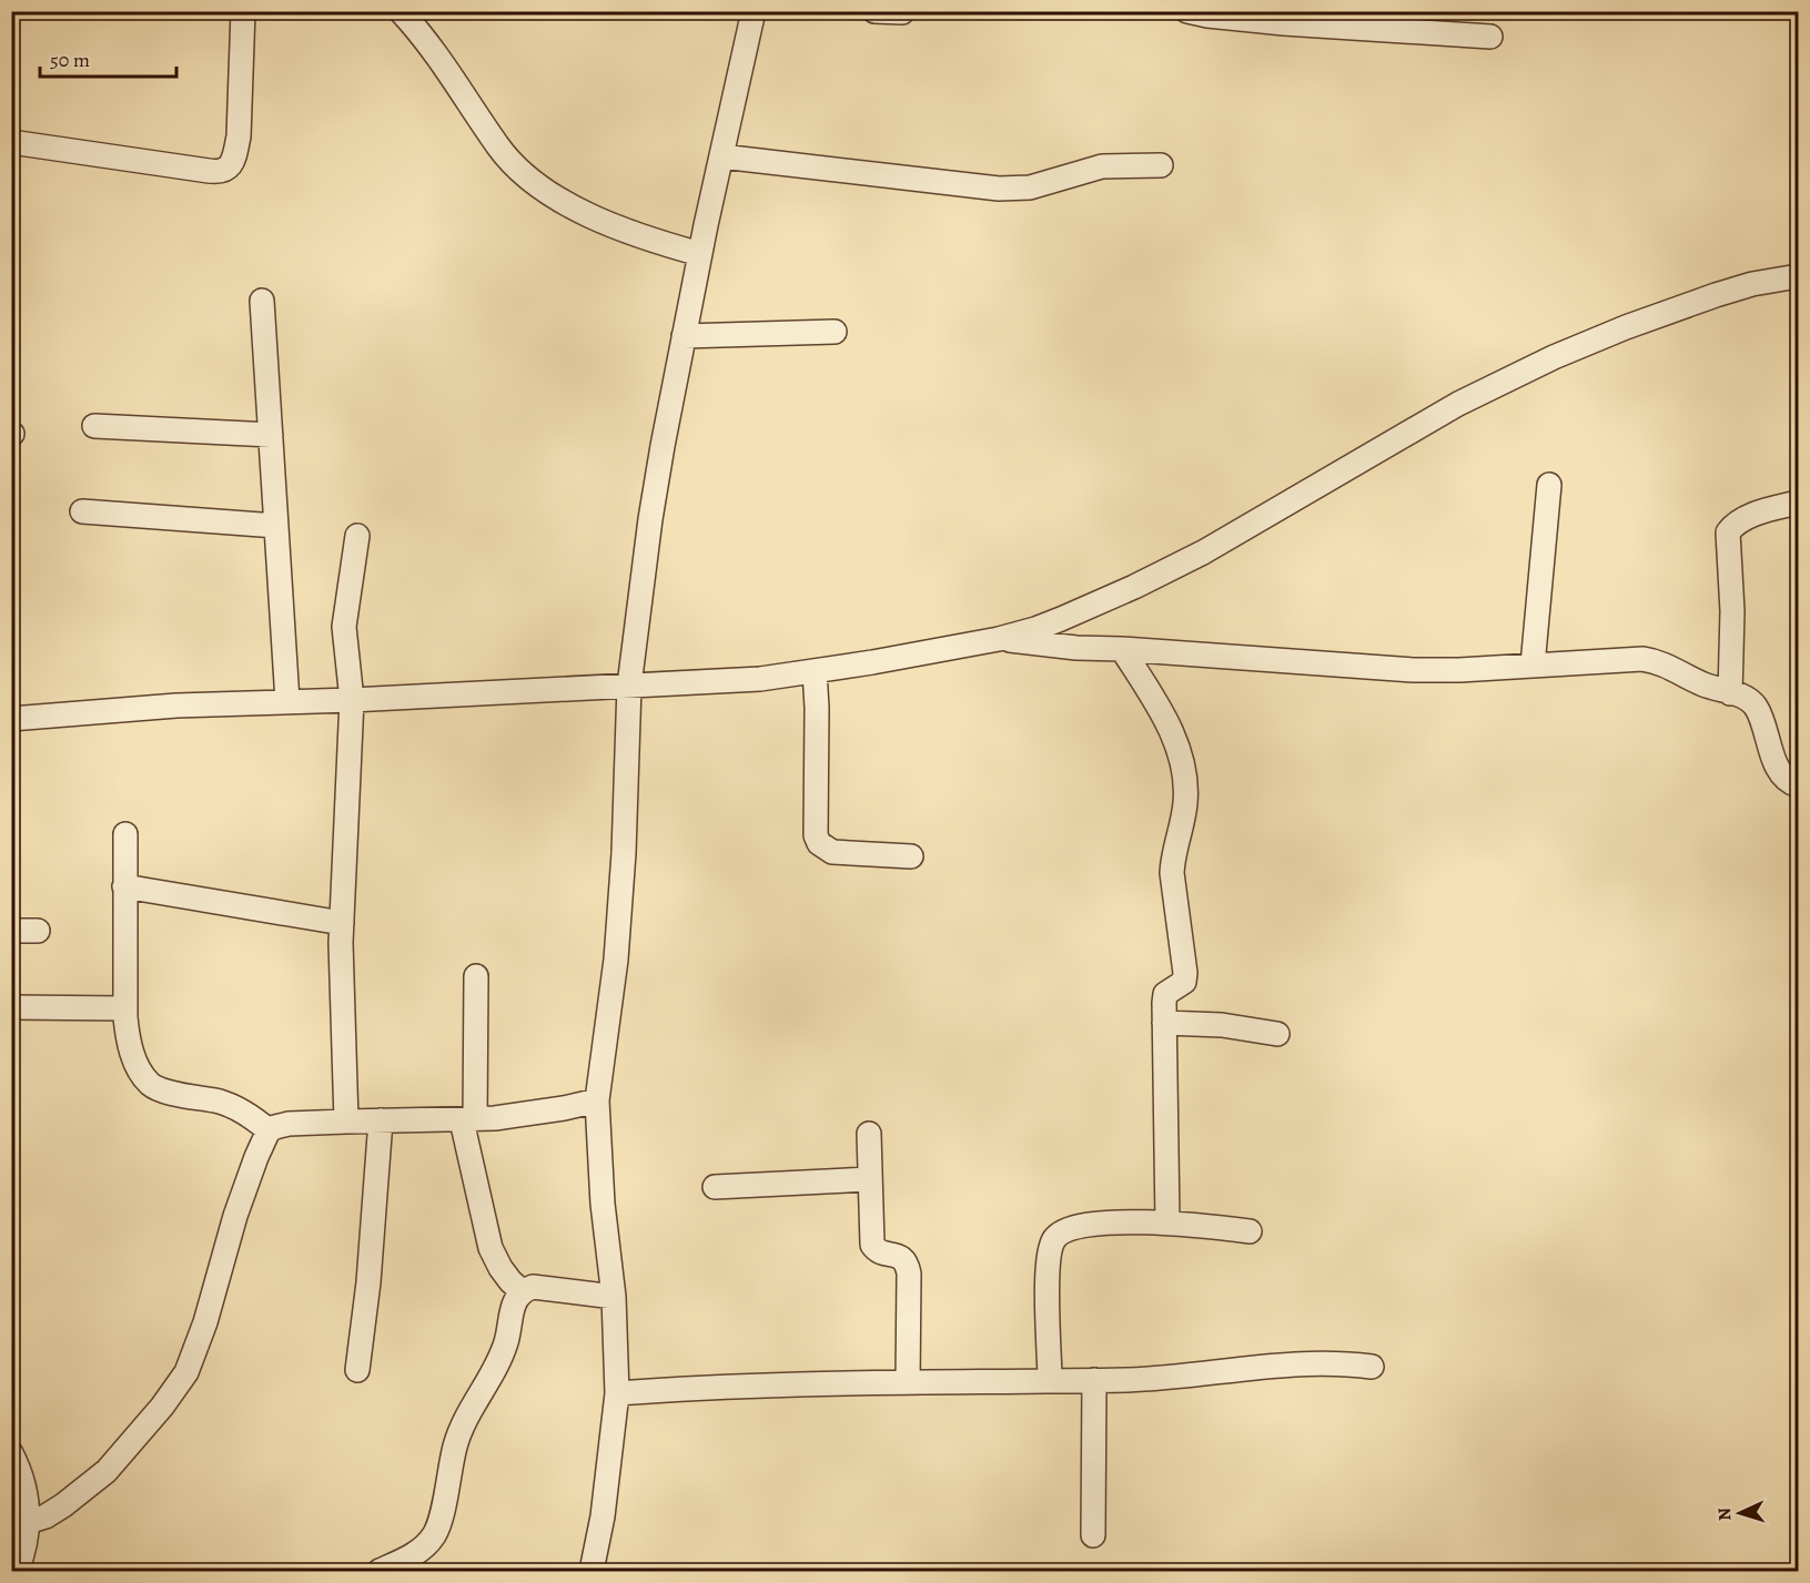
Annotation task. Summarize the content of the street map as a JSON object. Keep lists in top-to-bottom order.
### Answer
{
  "scale_bar": "50 m",
  "north": "left"
}
